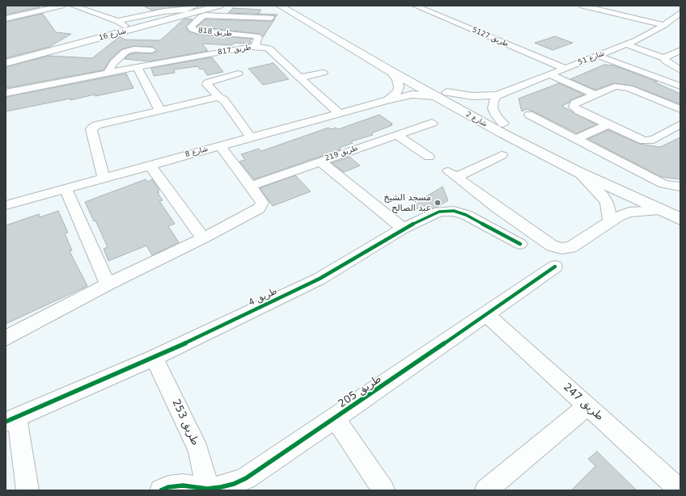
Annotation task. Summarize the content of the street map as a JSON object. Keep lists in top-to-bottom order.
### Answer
{
  "streets": {
    "main road": ["شارع 16", "شارع 2"],
    "street": [
      "طريق 818",
      "طريق 5127",
      "طريق 817",
      "شارع 51",
      "شارع 8",
      "طريق 219",
      "طريق 4",
      "طريق 205",
      "طريق 247",
      "طريق 253"
    ]
  },
  "crossings": [
    ["طريق 818", "طريق 817"],
    ["طريق 5127", "شارع 51"],
    ["طريق 817", "شارع 8"],
    ["شارع 51", "شارع 2"],
    ["شارع 51", "شارع 8"],
    ["شارع 2", "شارع 8"],
    ["طريق 4", "طريق 253"],
    ["طريق 205", "طريق 247"],
    ["طريق 205", "طريق 253"]
  ],
  "places": ["مسجد الشيخ عبد الصالح"]
}
